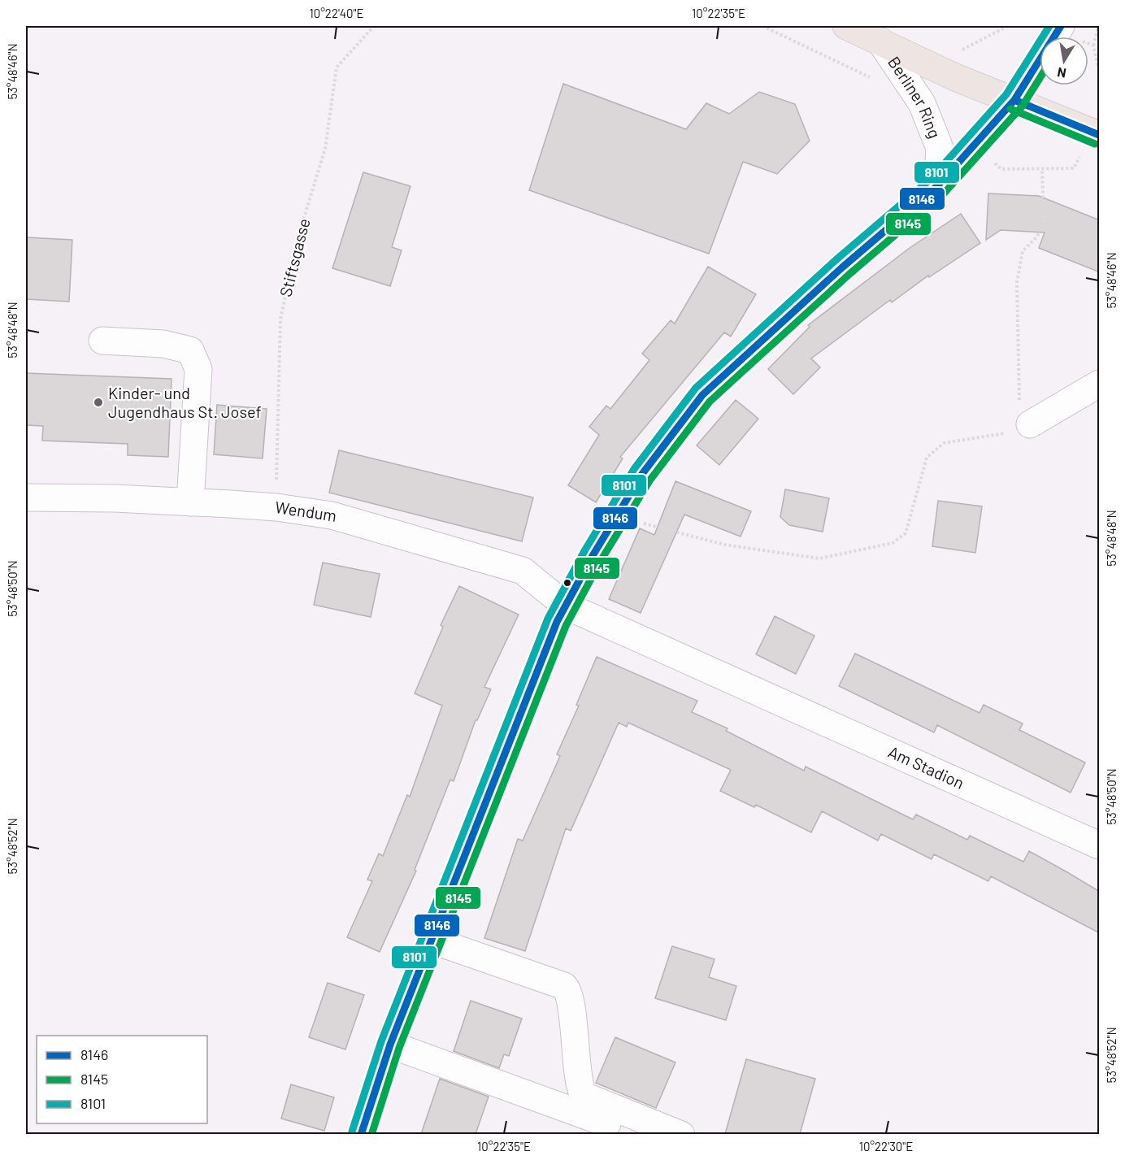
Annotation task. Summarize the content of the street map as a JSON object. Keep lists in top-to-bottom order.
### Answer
{
  "streets": {
    "main road": ["Berliner Ring"],
    "street": ["Wendum", "Am Stadion"],
    "path": ["Stiftsgasse"]
  },
  "crossings": [
    ["Stiftsgasse", "Wendum"],
    ["Wendum", "Am Stadion"]
  ],
  "places": ["Kinder- und Jugendhaus St. Josef"],
  "lines": ["transit line 8146", "transit line 8101", "transit line 8145"],
  "legend": ["8146", "8145", "8101"],
  "north": "bottom",
  "coordinates": [
    "10°22'40\"E",
    "10°22'35\"E",
    "53°48'46\"N",
    "53°48'48\"N",
    "53°48'50\"N",
    "53°48'52\"N",
    "10°22'30\"E"
  ]
}
